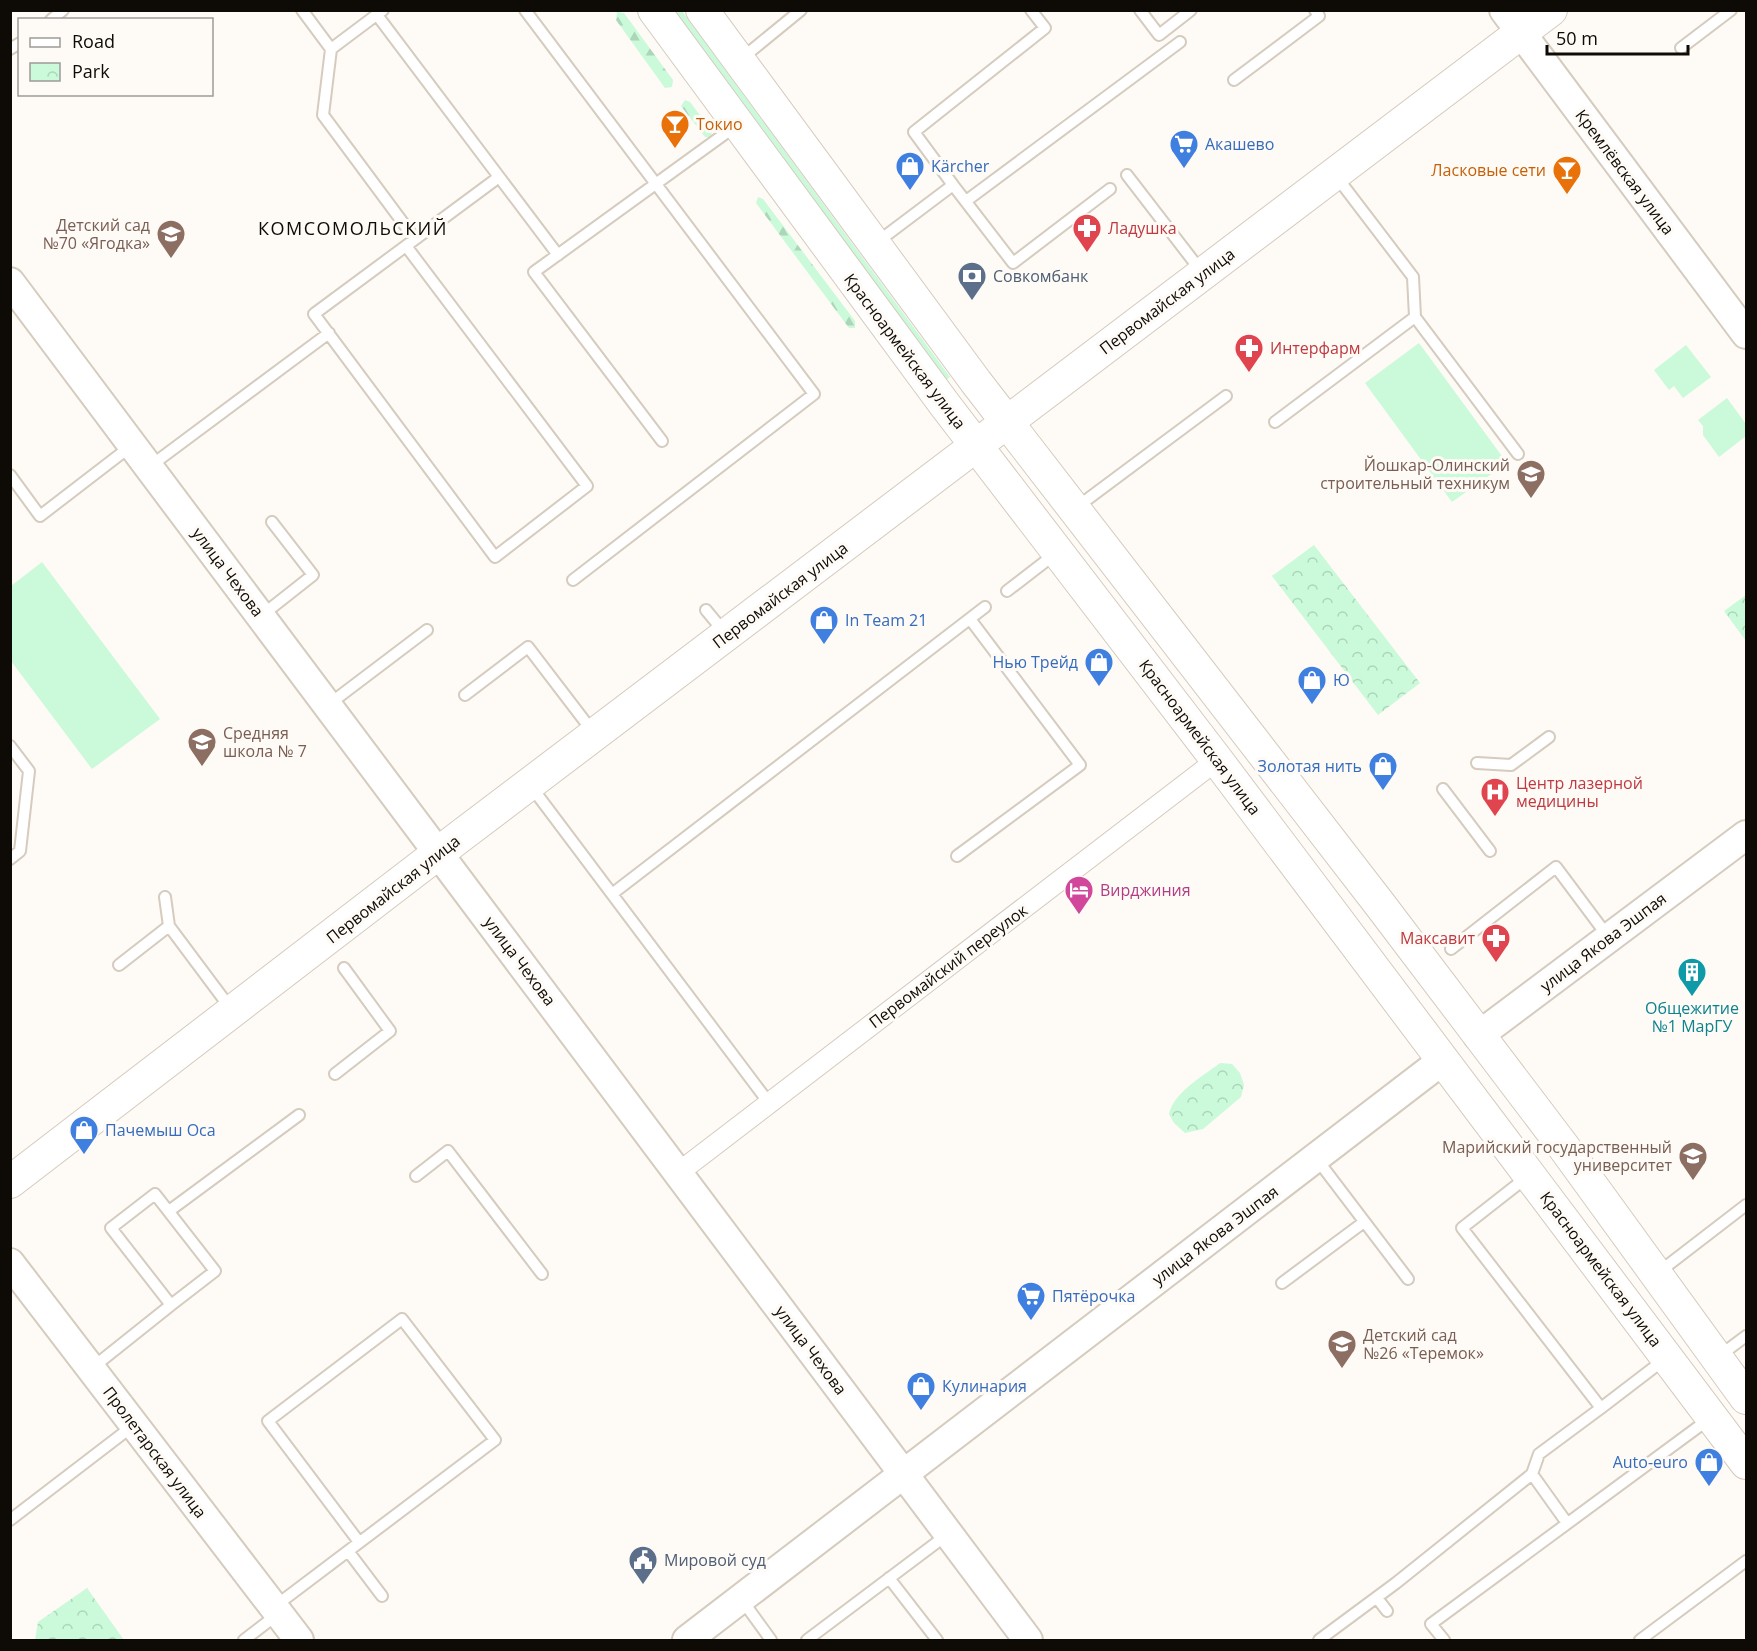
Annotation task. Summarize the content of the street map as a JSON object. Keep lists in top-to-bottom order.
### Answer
{
  "streets": {
    "main road": ["Первомайская улица", "Красноармейская улица", "улица Якова Эшпая"],
    "street": [
      "Кремлёвская улица",
      "улица Чехова",
      "Первомайский переулок",
      "Пролетарская улица"
    ]
  },
  "crossings": [
    ["Кремлёвская улица", "Первомайская улица"],
    ["Первомайская улица", "Красноармейская улица"],
    ["Первомайская улица", "улица Чехова"],
    ["Красноармейская улица", "улица Якова Эшпая"],
    ["Красноармейская улица", "Первомайский переулок"],
    ["улица Чехова", "улица Якова Эшпая"],
    ["улица Чехова", "Первомайский переулок"]
  ],
  "districts": ["КОМСОМОЛЬСКИЙ"],
  "places": {
    "bar": ["Токио", "Ласковые сети"],
    "supermarket": ["Акашево", "Пятёрочка"],
    "shop": [
      "Kärcher",
      "In Team 21",
      "Нью Трейд",
      "Ю",
      "Золотая нить",
      "Пачемыш Оса",
      "Кулинария",
      "Auto-euro"
    ],
    "pharmacy": ["Ладушка", "Интерфарм", "Максавит"],
    "school or university": [
      "Детский сад №70 «Ягодка»",
      "Йошкар-Олинский строительный техникум",
      "Средняя школа № 7",
      "Марийский государственный университет",
      "Детский сад №26 «Теремок»"
    ],
    "bank": ["Совкомбанк"],
    "hospital": ["Центр лазерной медицины"],
    "hotel": ["Вирджиния"],
    "building": ["Общежитие №1 МарГУ"],
    "public building": ["Мировой суд"]
  },
  "legend": ["Road", "Park"],
  "scale_bar": "50 m"
}
